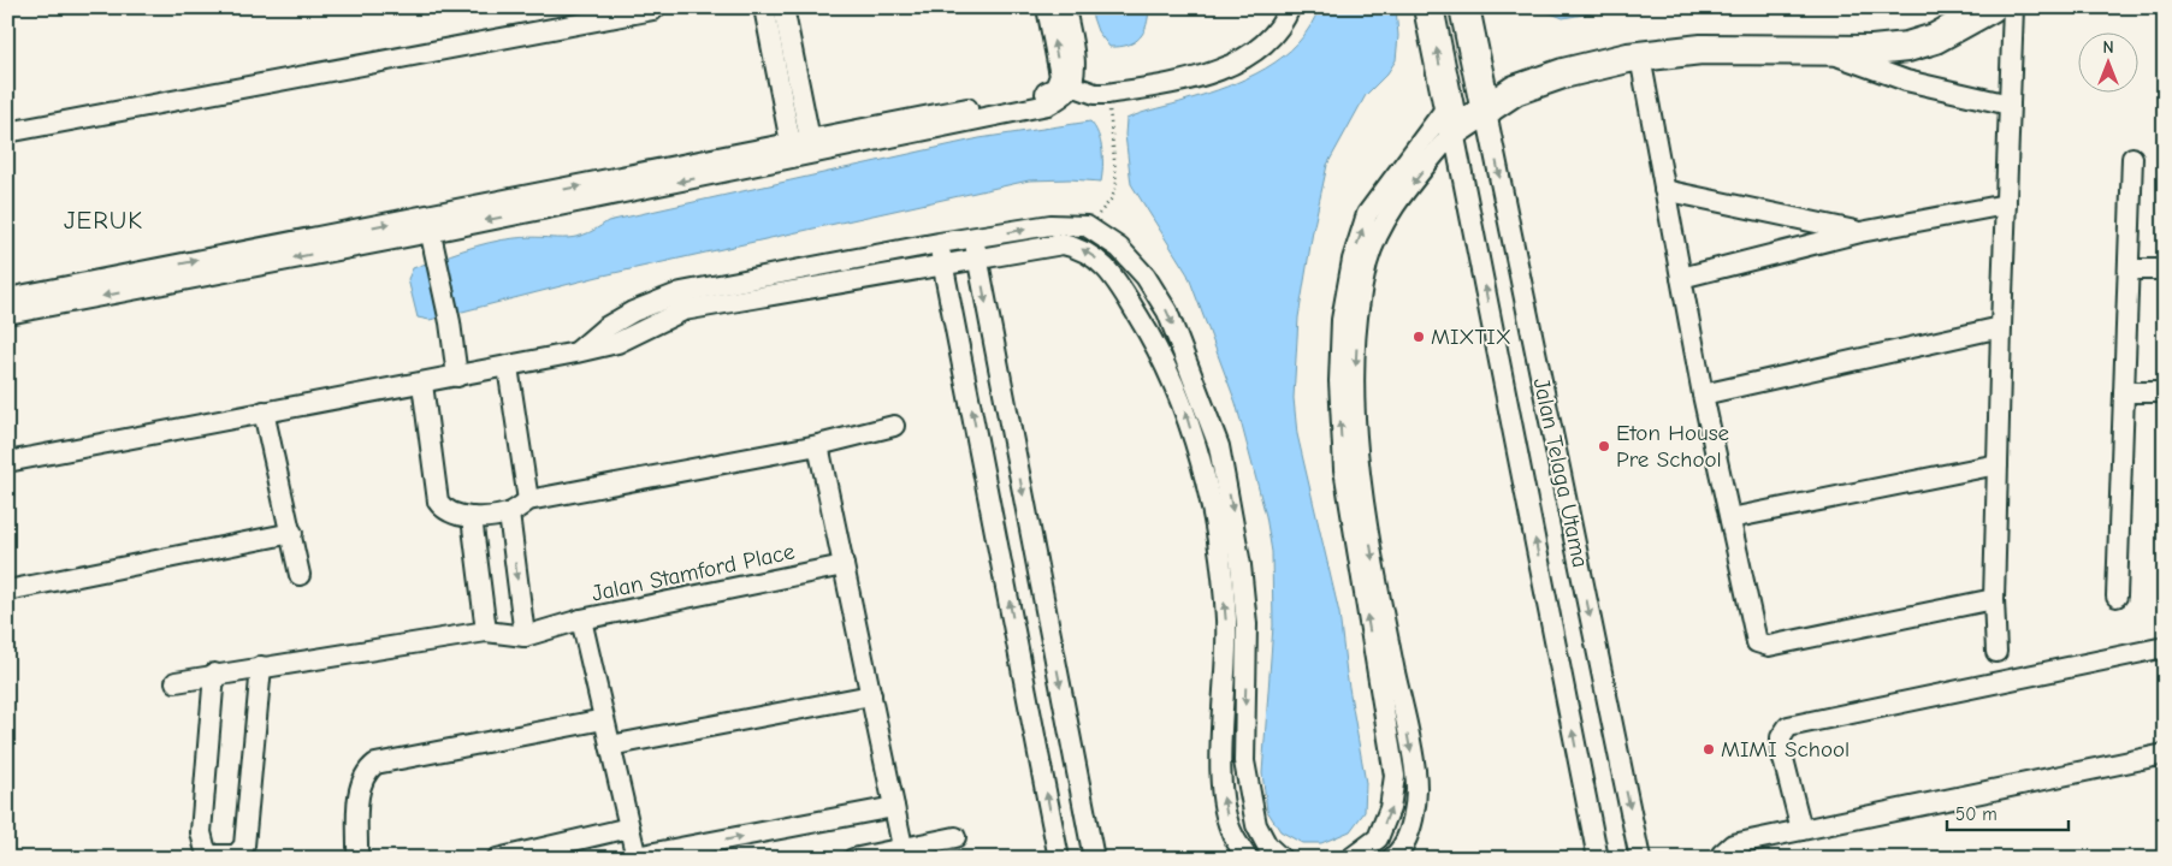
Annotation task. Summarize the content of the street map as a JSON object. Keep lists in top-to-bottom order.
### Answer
{
  "streets": {
    "street": ["Jalan Telaga Utama", "Jalan Stamford Place"]
  },
  "districts": ["JERUK"],
  "places": ["MIXTIX", "Eton House Pre School", "MIMI School"],
  "scale_bar": "50 m",
  "north": "top"
}
